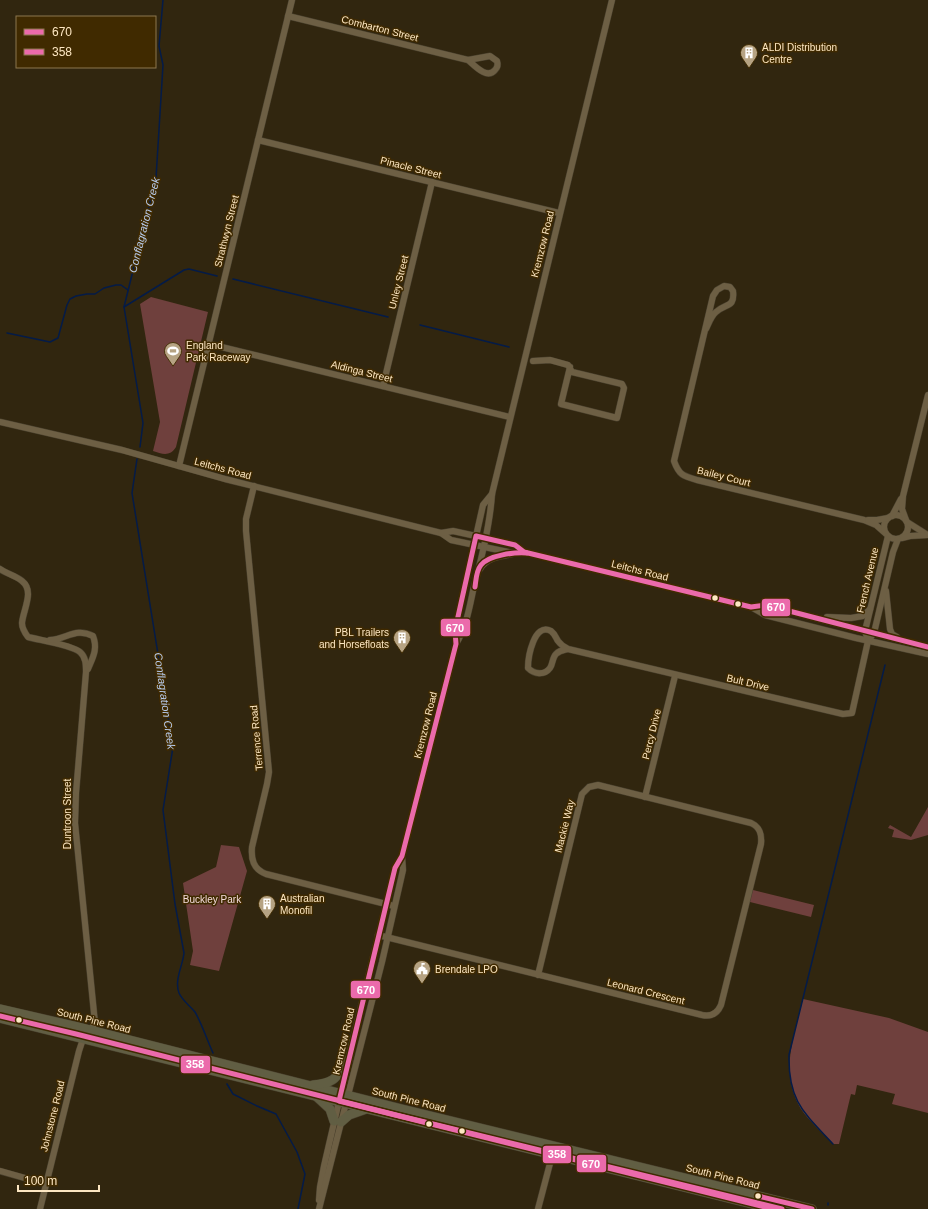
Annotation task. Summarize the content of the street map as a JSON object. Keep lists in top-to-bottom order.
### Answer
{
  "streets": {
    "highway": ["South Pine Road"],
    "street": [
      "Combarton Street",
      "Pinacle Street",
      "Strathwyn Street",
      "Kremzow Road",
      "Unley Street",
      "Aldinga Street",
      "Leitchs Road",
      "Bailey Court",
      "French Avenue",
      "Bult Drive",
      "Percy Drive",
      "Terrence Road",
      "Duntroon Street",
      "Mackie Way",
      "Leonard Crescent",
      "Johnstone Road"
    ]
  },
  "crossings": [
    ["Combarton Street", "Strathwyn Street"],
    ["Pinacle Street", "Strathwyn Street"],
    ["Pinacle Street", "Kremzow Road"],
    ["Pinacle Street", "Unley Street"],
    ["Strathwyn Street", "Aldinga Street"],
    ["Strathwyn Street", "Leitchs Road"],
    ["Kremzow Road", "Aldinga Street"],
    ["Kremzow Road", "Leitchs Road"],
    ["Kremzow Road", "Terrence Road"],
    ["Kremzow Road", "Leonard Crescent"],
    ["Kremzow Road", "South Pine Road"],
    ["Unley Street", "Aldinga Street"],
    ["Leitchs Road", "French Avenue"],
    ["Leitchs Road", "Bult Drive"],
    ["Leitchs Road", "Terrence Road"],
    ["Bailey Court", "French Avenue"],
    ["French Avenue", "Bult Drive"],
    ["Bult Drive", "Percy Drive"],
    ["Percy Drive", "Mackie Way"],
    ["Duntroon Street", "South Pine Road"],
    ["Duntroon Street", "Johnstone Road"],
    ["Mackie Way", "Leonard Crescent"],
    ["South Pine Road", "Johnstone Road"]
  ],
  "water": ["Conflagration Creek"],
  "parks": ["Buckley Park"],
  "places": {
    "building": ["ALDI Distribution Centre", "PBL Trailers and Horsefloats", "Australian Monofil"],
    "sports": ["England Park Raceway"],
    "public building": ["Brendale LPO"]
  },
  "lines": ["transit line 670", "transit line 358"],
  "legend": ["670", "358"],
  "scale_bar": "100 m"
}
